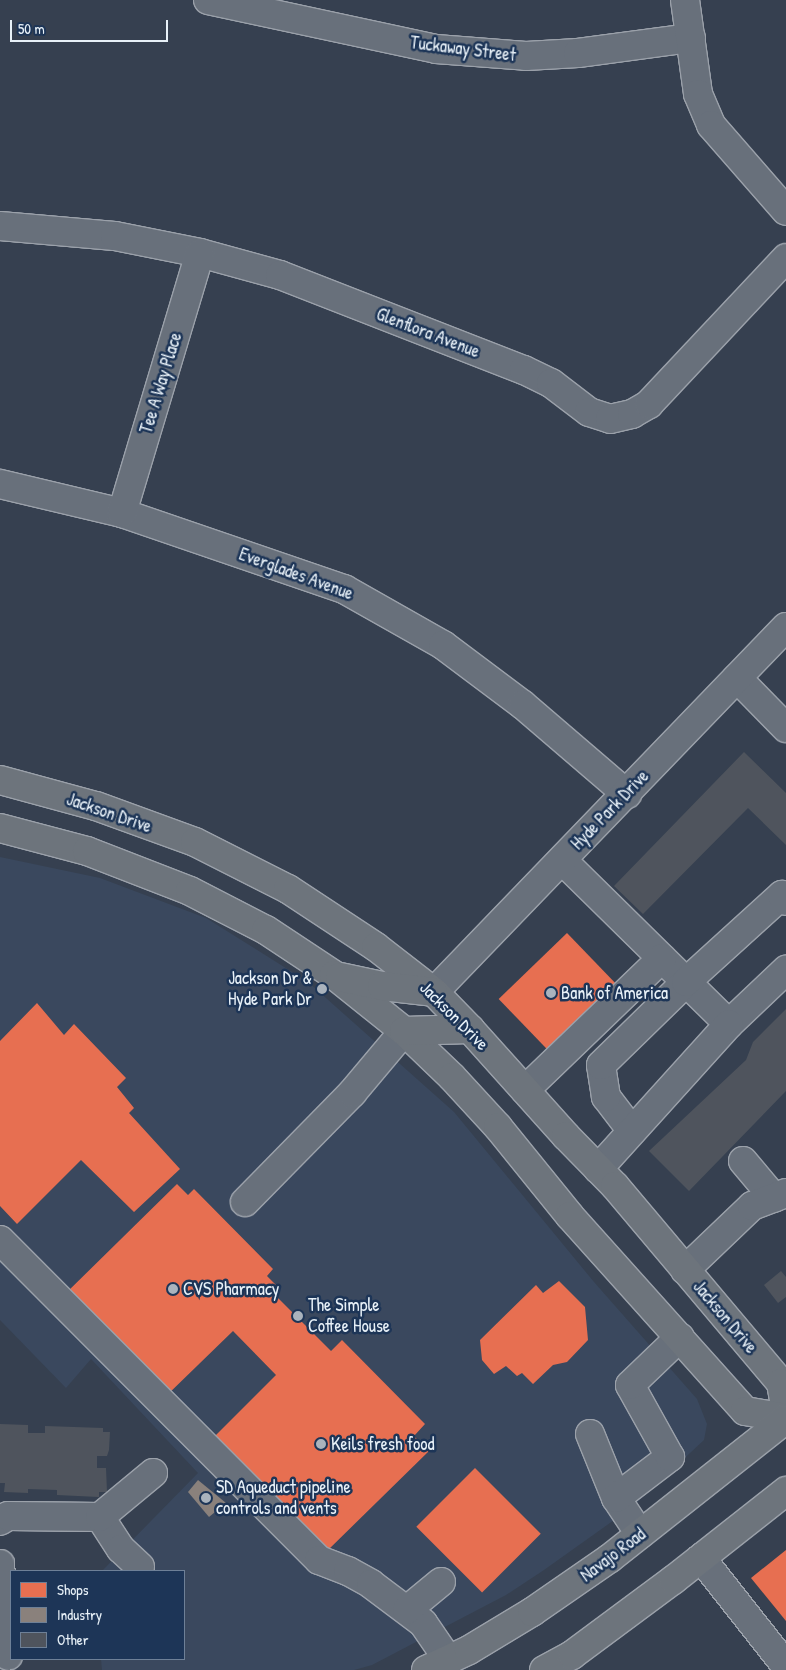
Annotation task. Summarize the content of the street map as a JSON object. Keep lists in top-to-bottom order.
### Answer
{
  "streets": {
    "main road": ["Jackson Drive", "Navajo Road"],
    "street": [
      "Tuckaway Street",
      "Glenflora Avenue",
      "Tee A Way Place",
      "Everglades Avenue",
      "Hyde Park Drive"
    ]
  },
  "crossings": [
    ["Glenflora Avenue", "Tee A Way Place"],
    ["Tee A Way Place", "Everglades Avenue"],
    ["Everglades Avenue", "Hyde Park Drive"],
    ["Hyde Park Drive", "Jackson Drive"]
  ],
  "places": [
    "Jackson Dr & Hyde Park Dr",
    "Bank of America",
    "CVS Pharmacy",
    "The Simple Coffee House",
    "Keils fresh food",
    "SD Aqueduct pipeline controls and vents"
  ],
  "legend": ["Shops", "Industry", "Other"],
  "scale_bar": "50 m"
}
